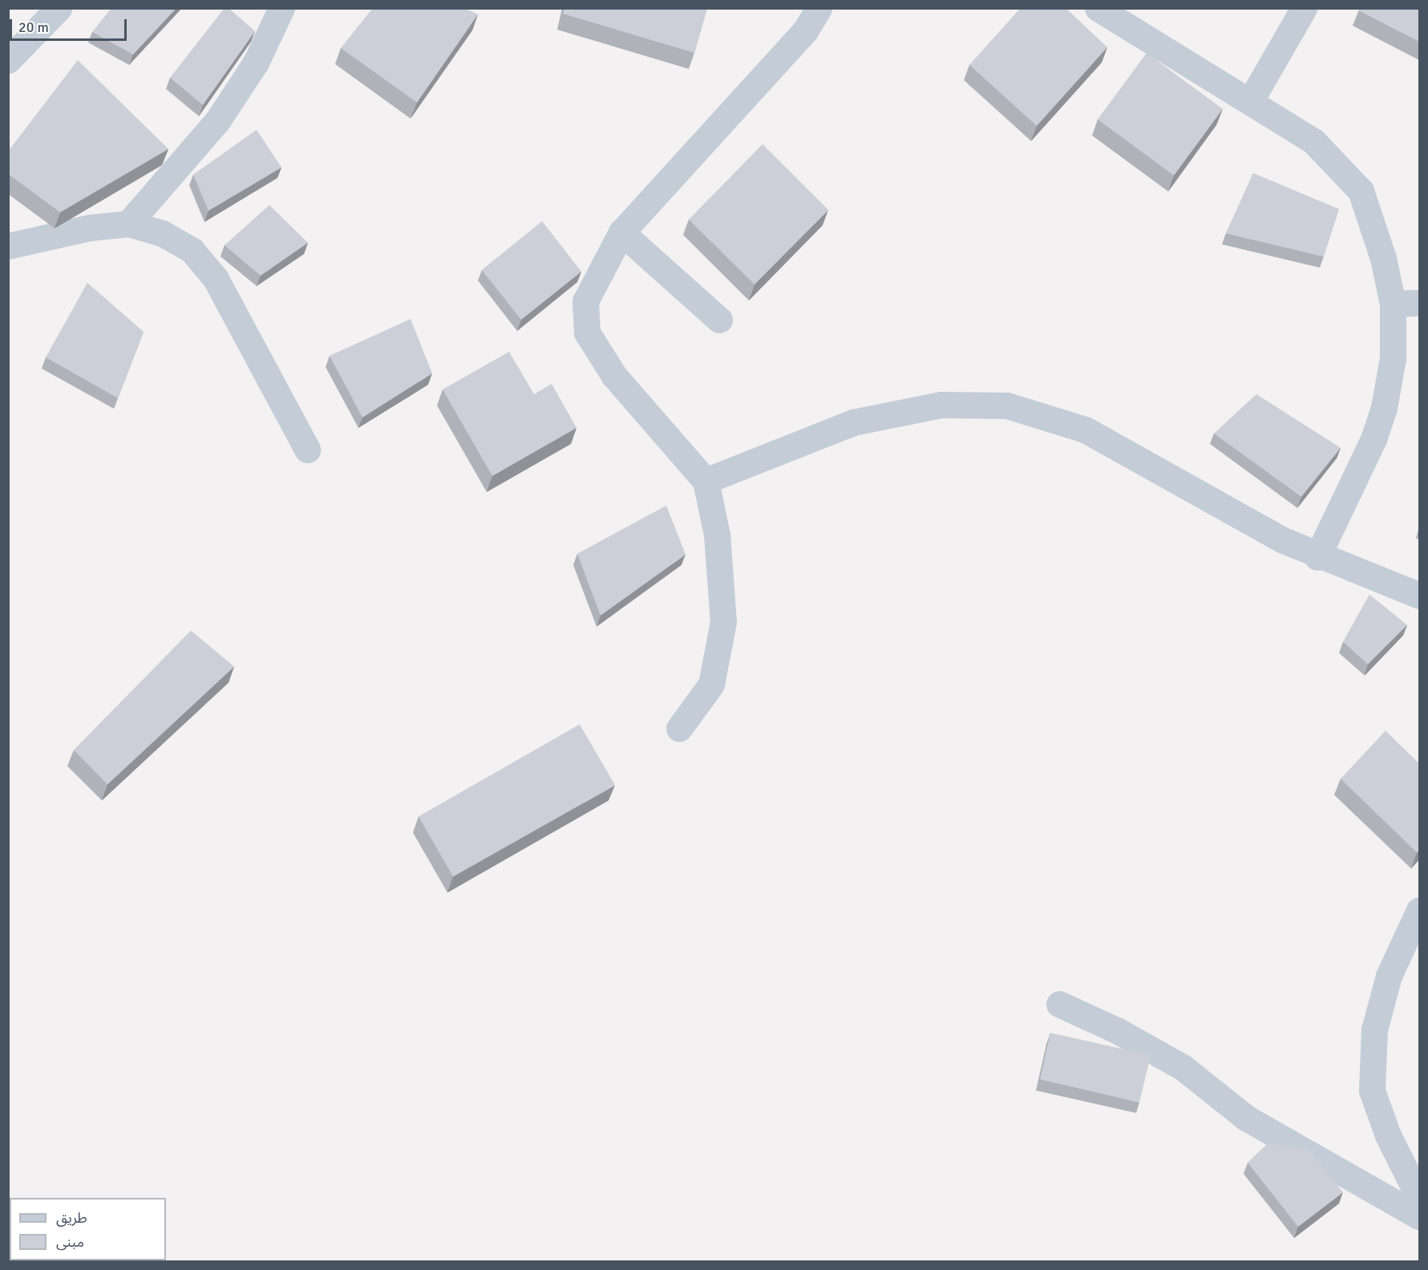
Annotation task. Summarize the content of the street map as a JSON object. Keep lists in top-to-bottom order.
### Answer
{
  "legend": ["طريق", "مبنى"],
  "scale_bar": "20 m"
}
